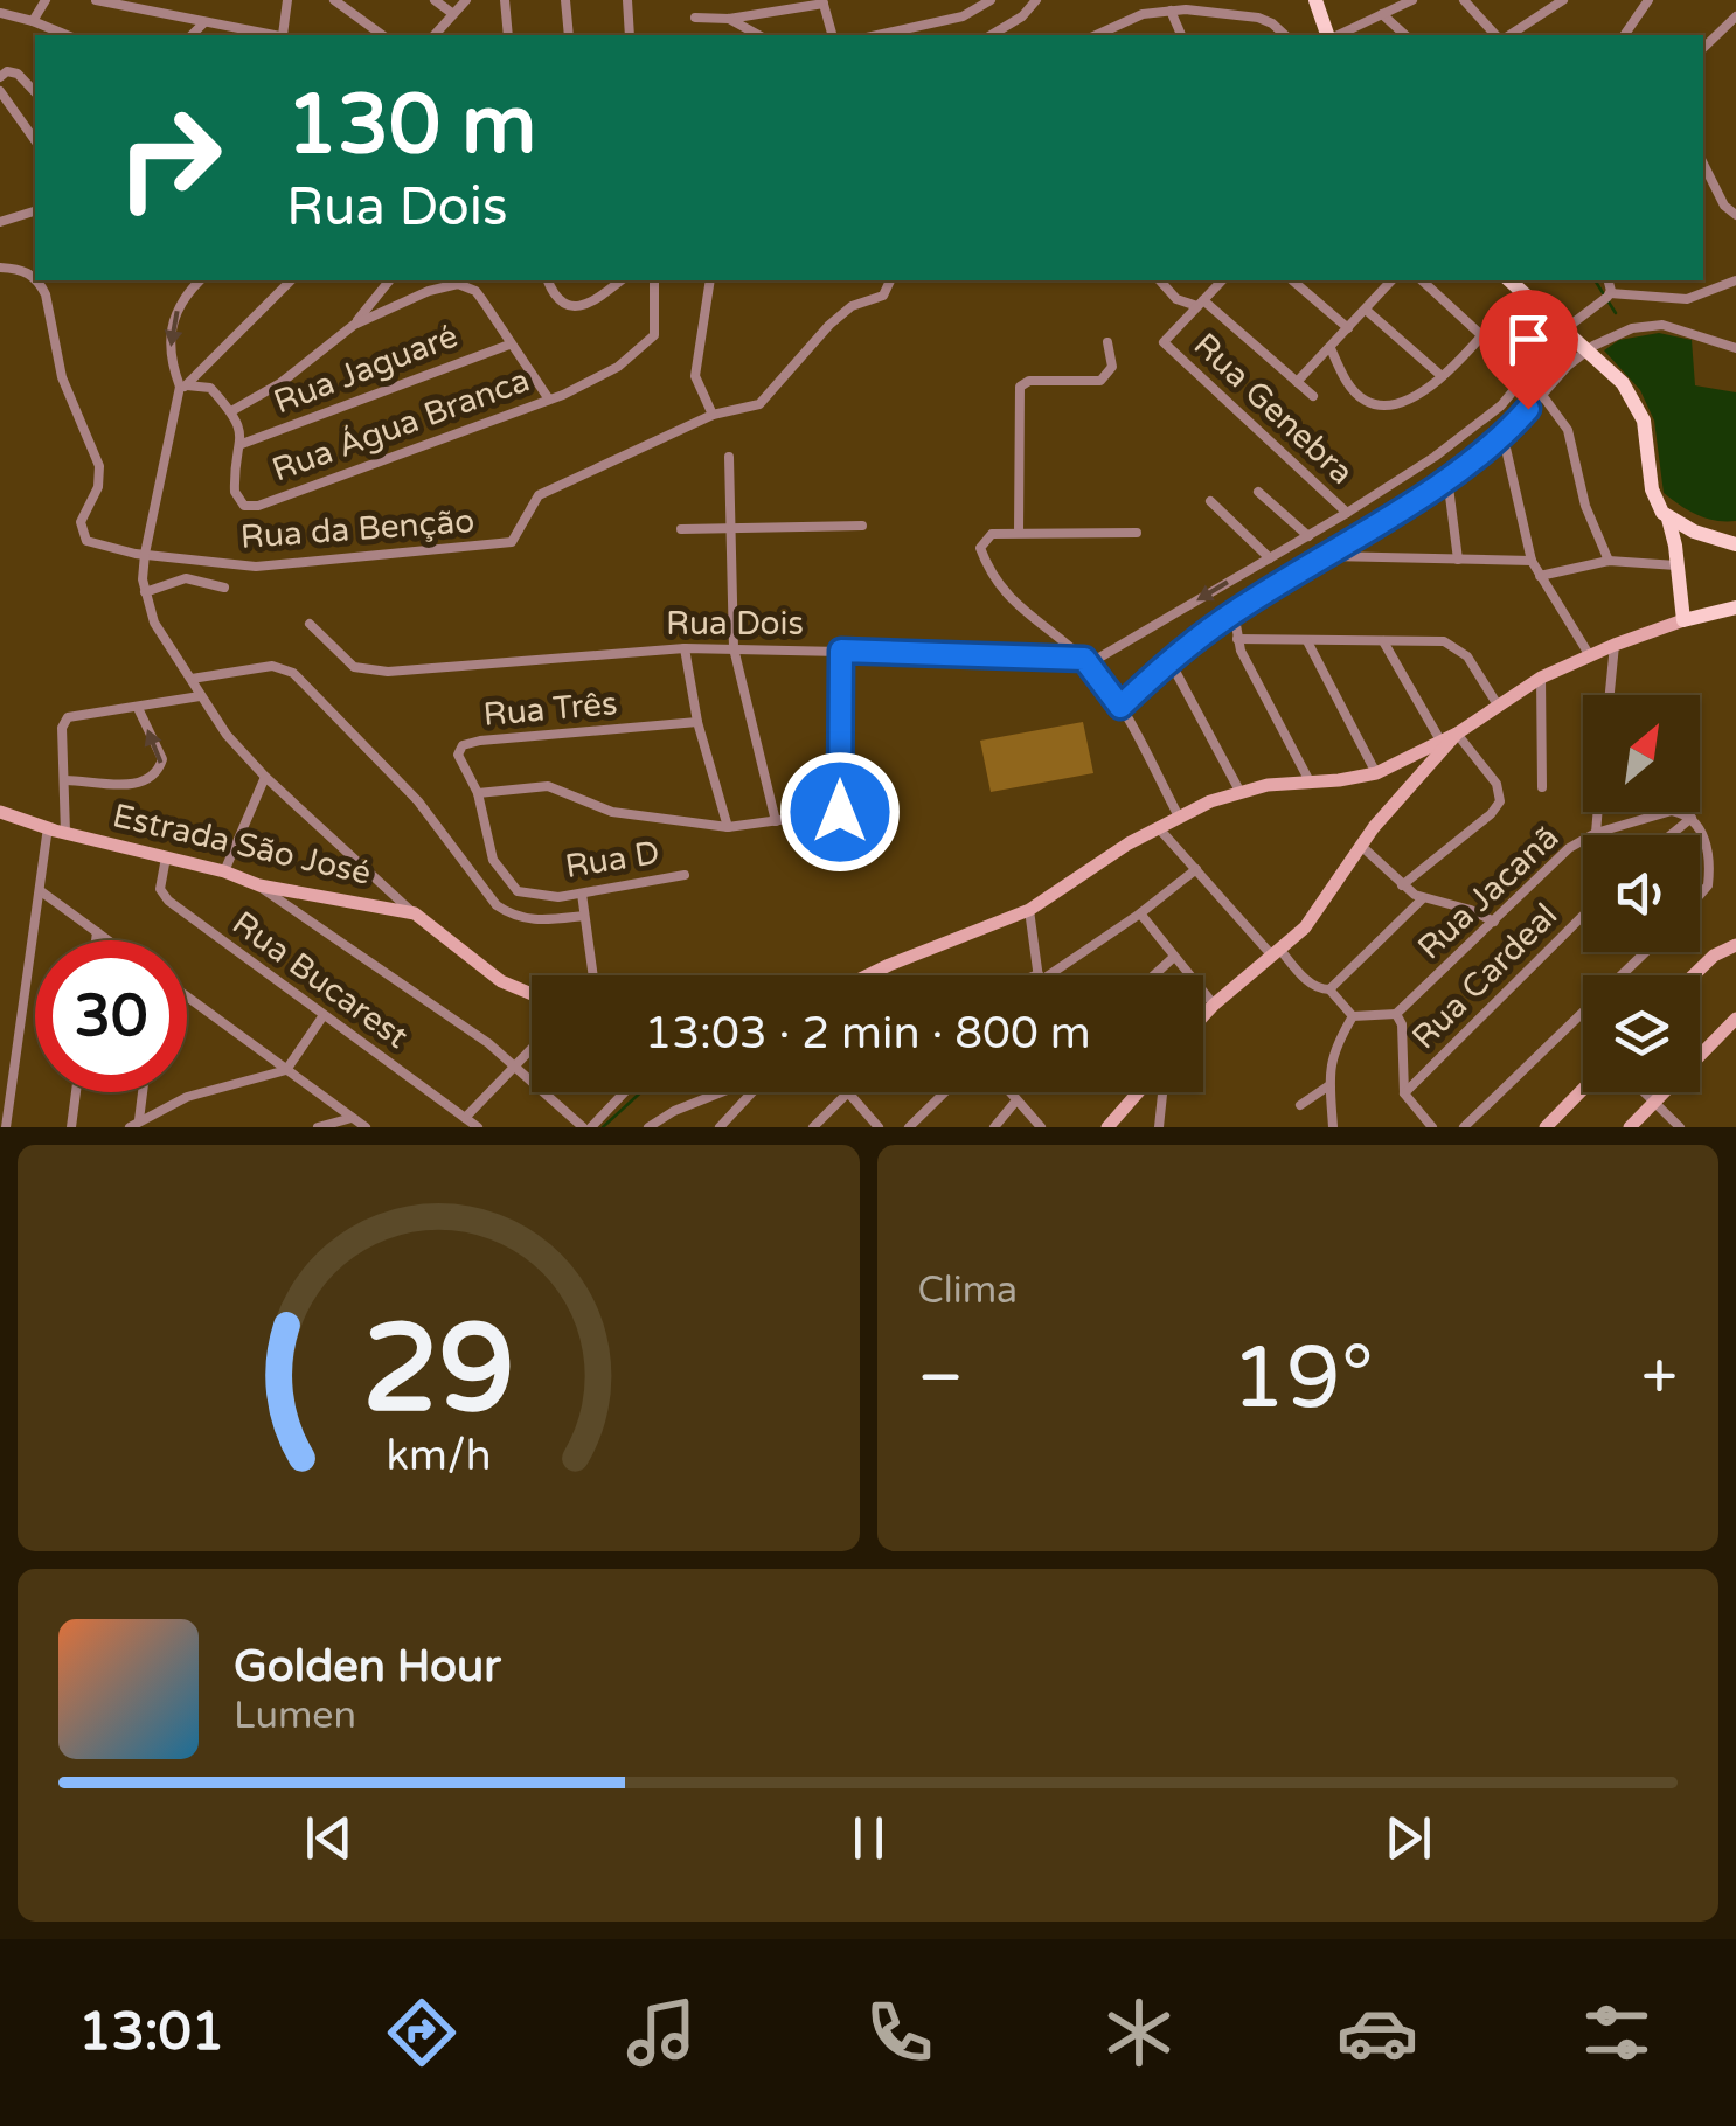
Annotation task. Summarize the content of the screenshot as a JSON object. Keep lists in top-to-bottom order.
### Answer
{
  "streets": {
    "street": [
      "Rua Jaguaré",
      "Rua Genebra",
      "Rua Água Branca",
      "Rua da Benção",
      "Rua Dois",
      "Rua Três",
      "Estrada São José",
      "Rua D",
      "Rua Jacanã",
      "Rua Cardeal",
      "Rua Bucarest"
    ]
  },
  "crossings": [
    ["Rua Jaguaré", "Rua Água Branca"],
    ["Rua Três", "Rua D"],
    ["Estrada São José", "Rua Bucarest"]
  ],
  "north": "top right",
  "page": {
    "turn": ["130 m", "Rua Dois"],
    "limit": "30",
    "trip": "13:03 · 2 min · 800 m",
    "tile": "Clima",
    "heat": ["−", "19°", "+"],
    "song": ["Golden Hour", "Lumen"],
    "tabs": "13:01",
    "gauge": ["29", "km/h"]
  }
}
